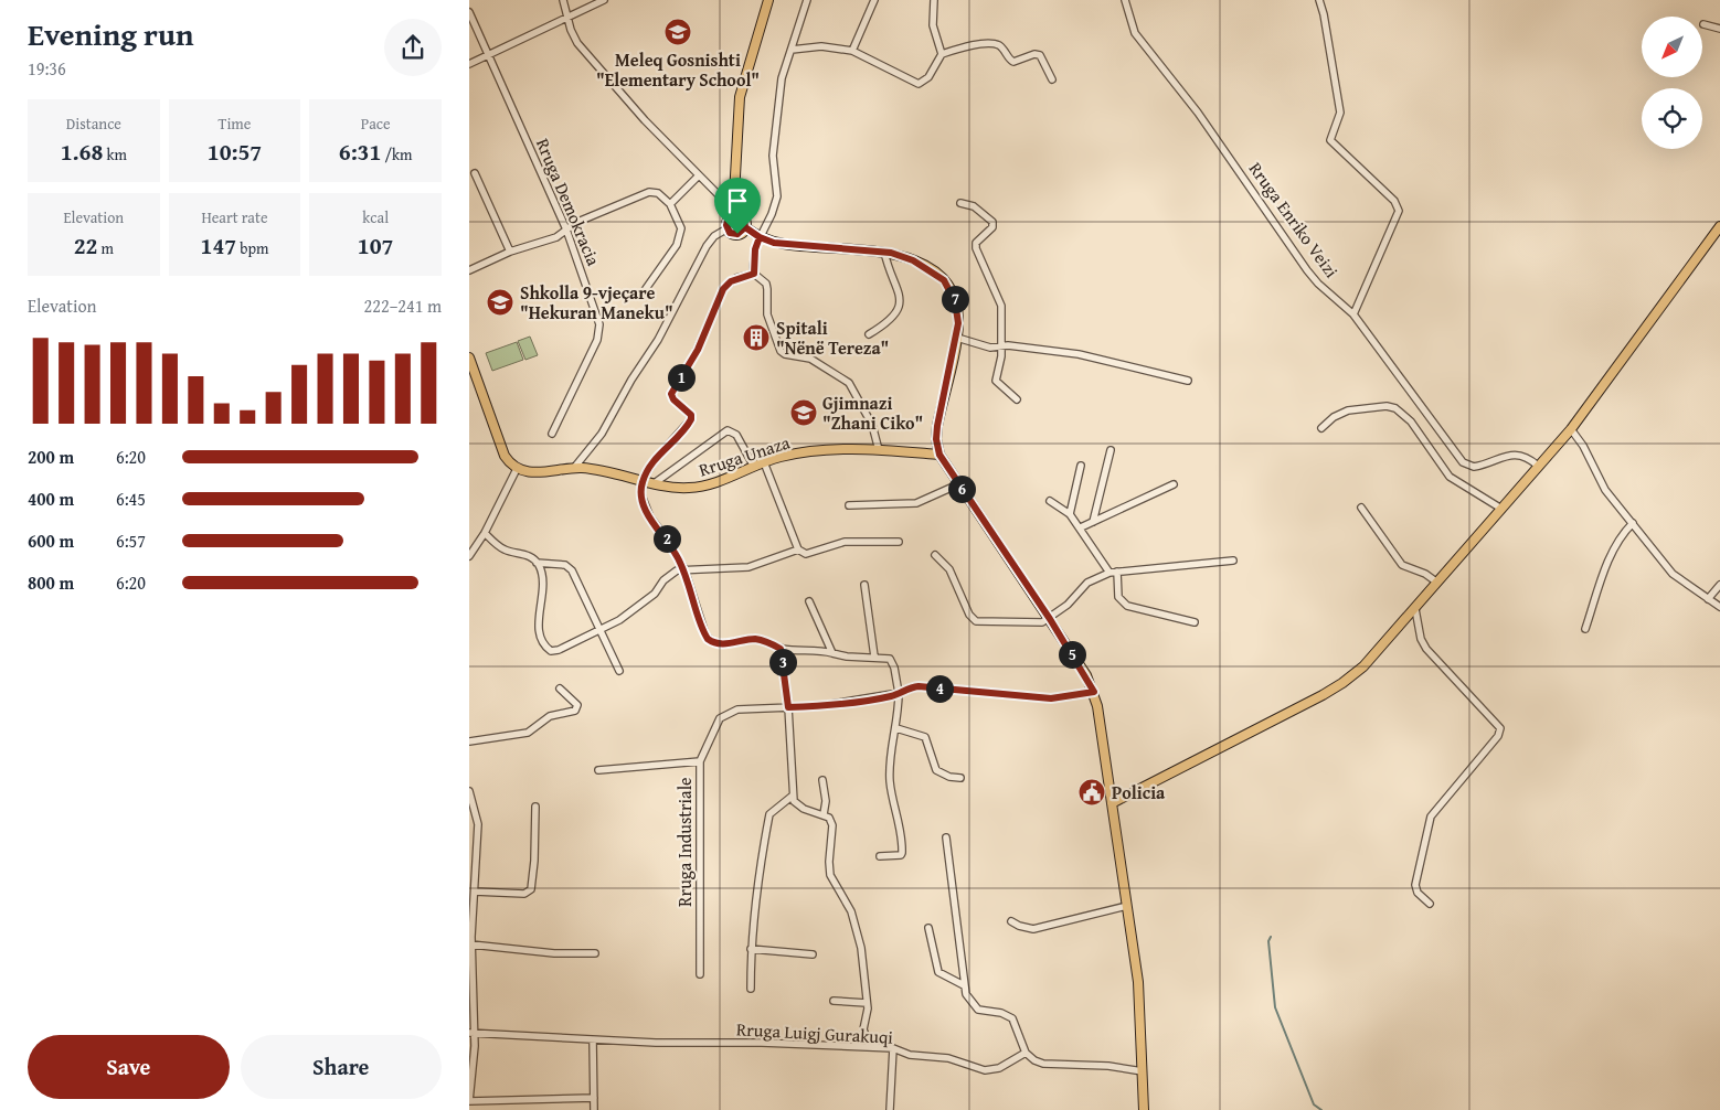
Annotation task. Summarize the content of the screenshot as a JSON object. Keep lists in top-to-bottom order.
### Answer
{
  "streets": {
    "main road": ["Rruga Unaza"],
    "street": [
      "Rruga Demokracia",
      "Rruga Enriko Veizi",
      "Rruga Industriale",
      "Rruga Luigj Gurakuqi"
    ]
  },
  "places": {
    "school or university": ["Meleq Gosnishti \"Elementary School\"", "Shkolla 9-vjeçare \"Hekuran Maneku\"", "Gjimnazi \"Zhani Ciko\""],
    "building": ["Spitali \"Nënë Tereza\""],
    "public building": ["Policia"]
  },
  "north": "bottom left",
  "page": {
    "heading": ["Evening run", "19:36"],
    "stats": [
      ["Distance", "1.68 km"],
      ["Time", "10:57"],
      ["Pace", "6:31 /km"],
      ["Elevation", "22 m"],
      ["Heart rate", "147 bpm"],
      ["kcal", "107"]
    ],
    "chart": ["Elevation", "222–241 m"],
    "pins": [
      "7",
      "1",
      "6",
      "2",
      "5",
      "3",
      "4"
    ],
    "list": [
      {
        "name": "200 m",
        "note": "6:20"
      },
      {
        "name": "400 m",
        "note": "6:45"
      },
      {
        "name": "600 m",
        "note": "6:57"
      },
      {
        "name": "800 m",
        "note": "6:20"
      }
    ],
    "buttons": ["Save", "Share"]
  }
}
